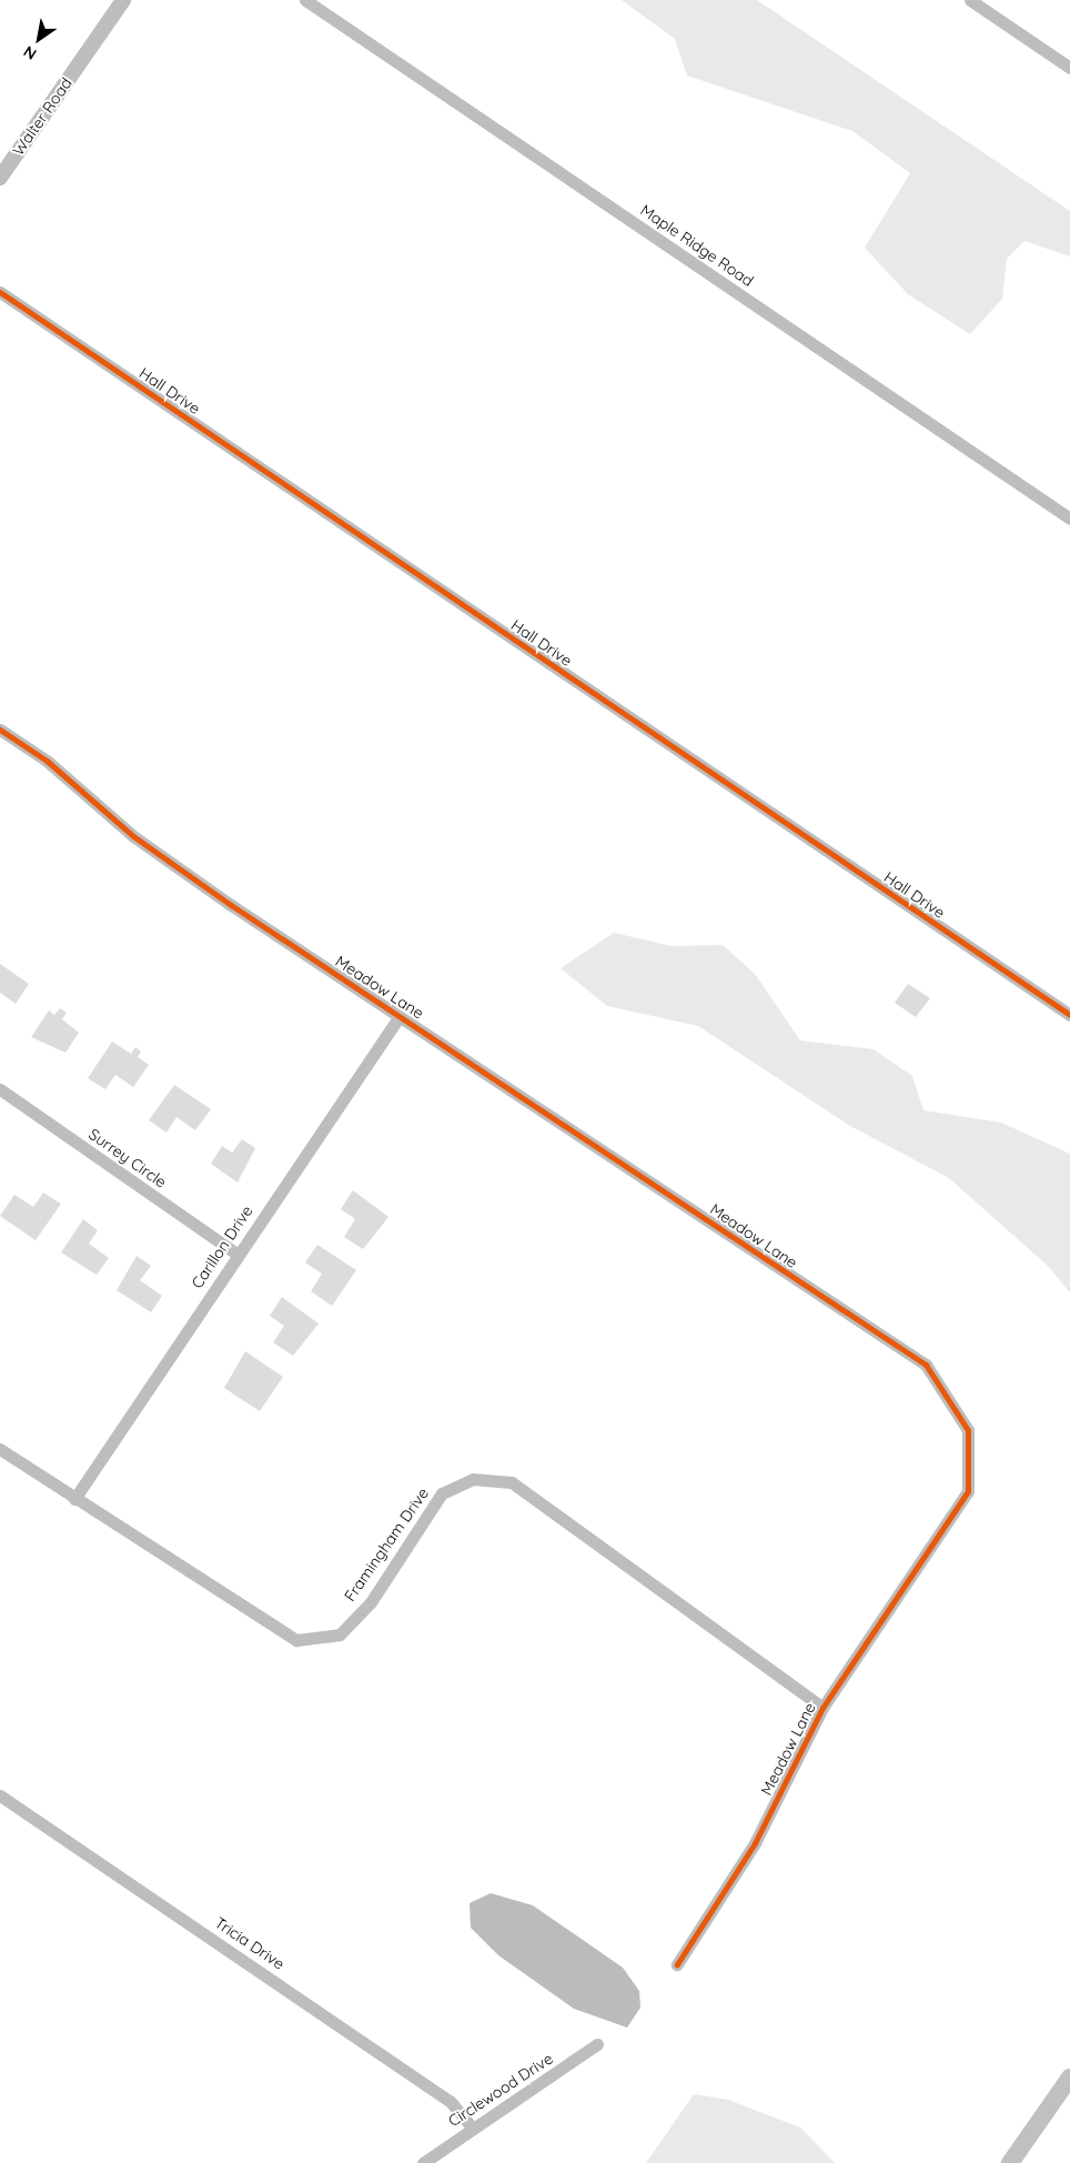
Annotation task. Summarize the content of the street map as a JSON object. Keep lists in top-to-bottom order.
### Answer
{
  "streets": {
    "street": [
      "Walter Road",
      "Maple Ridge Road",
      "Hall Drive",
      "Meadow Lane",
      "Surrey Circle",
      "Carillon Drive",
      "Framingham Drive",
      "Tricia Drive",
      "Circlewood Drive"
    ]
  },
  "crossings": [
    ["Meadow Lane", "Carillon Drive"],
    ["Meadow Lane", "Framingham Drive"],
    ["Surrey Circle", "Carillon Drive"],
    ["Carillon Drive", "Framingham Drive"],
    ["Tricia Drive", "Circlewood Drive"]
  ],
  "north": "bottom left"
}
